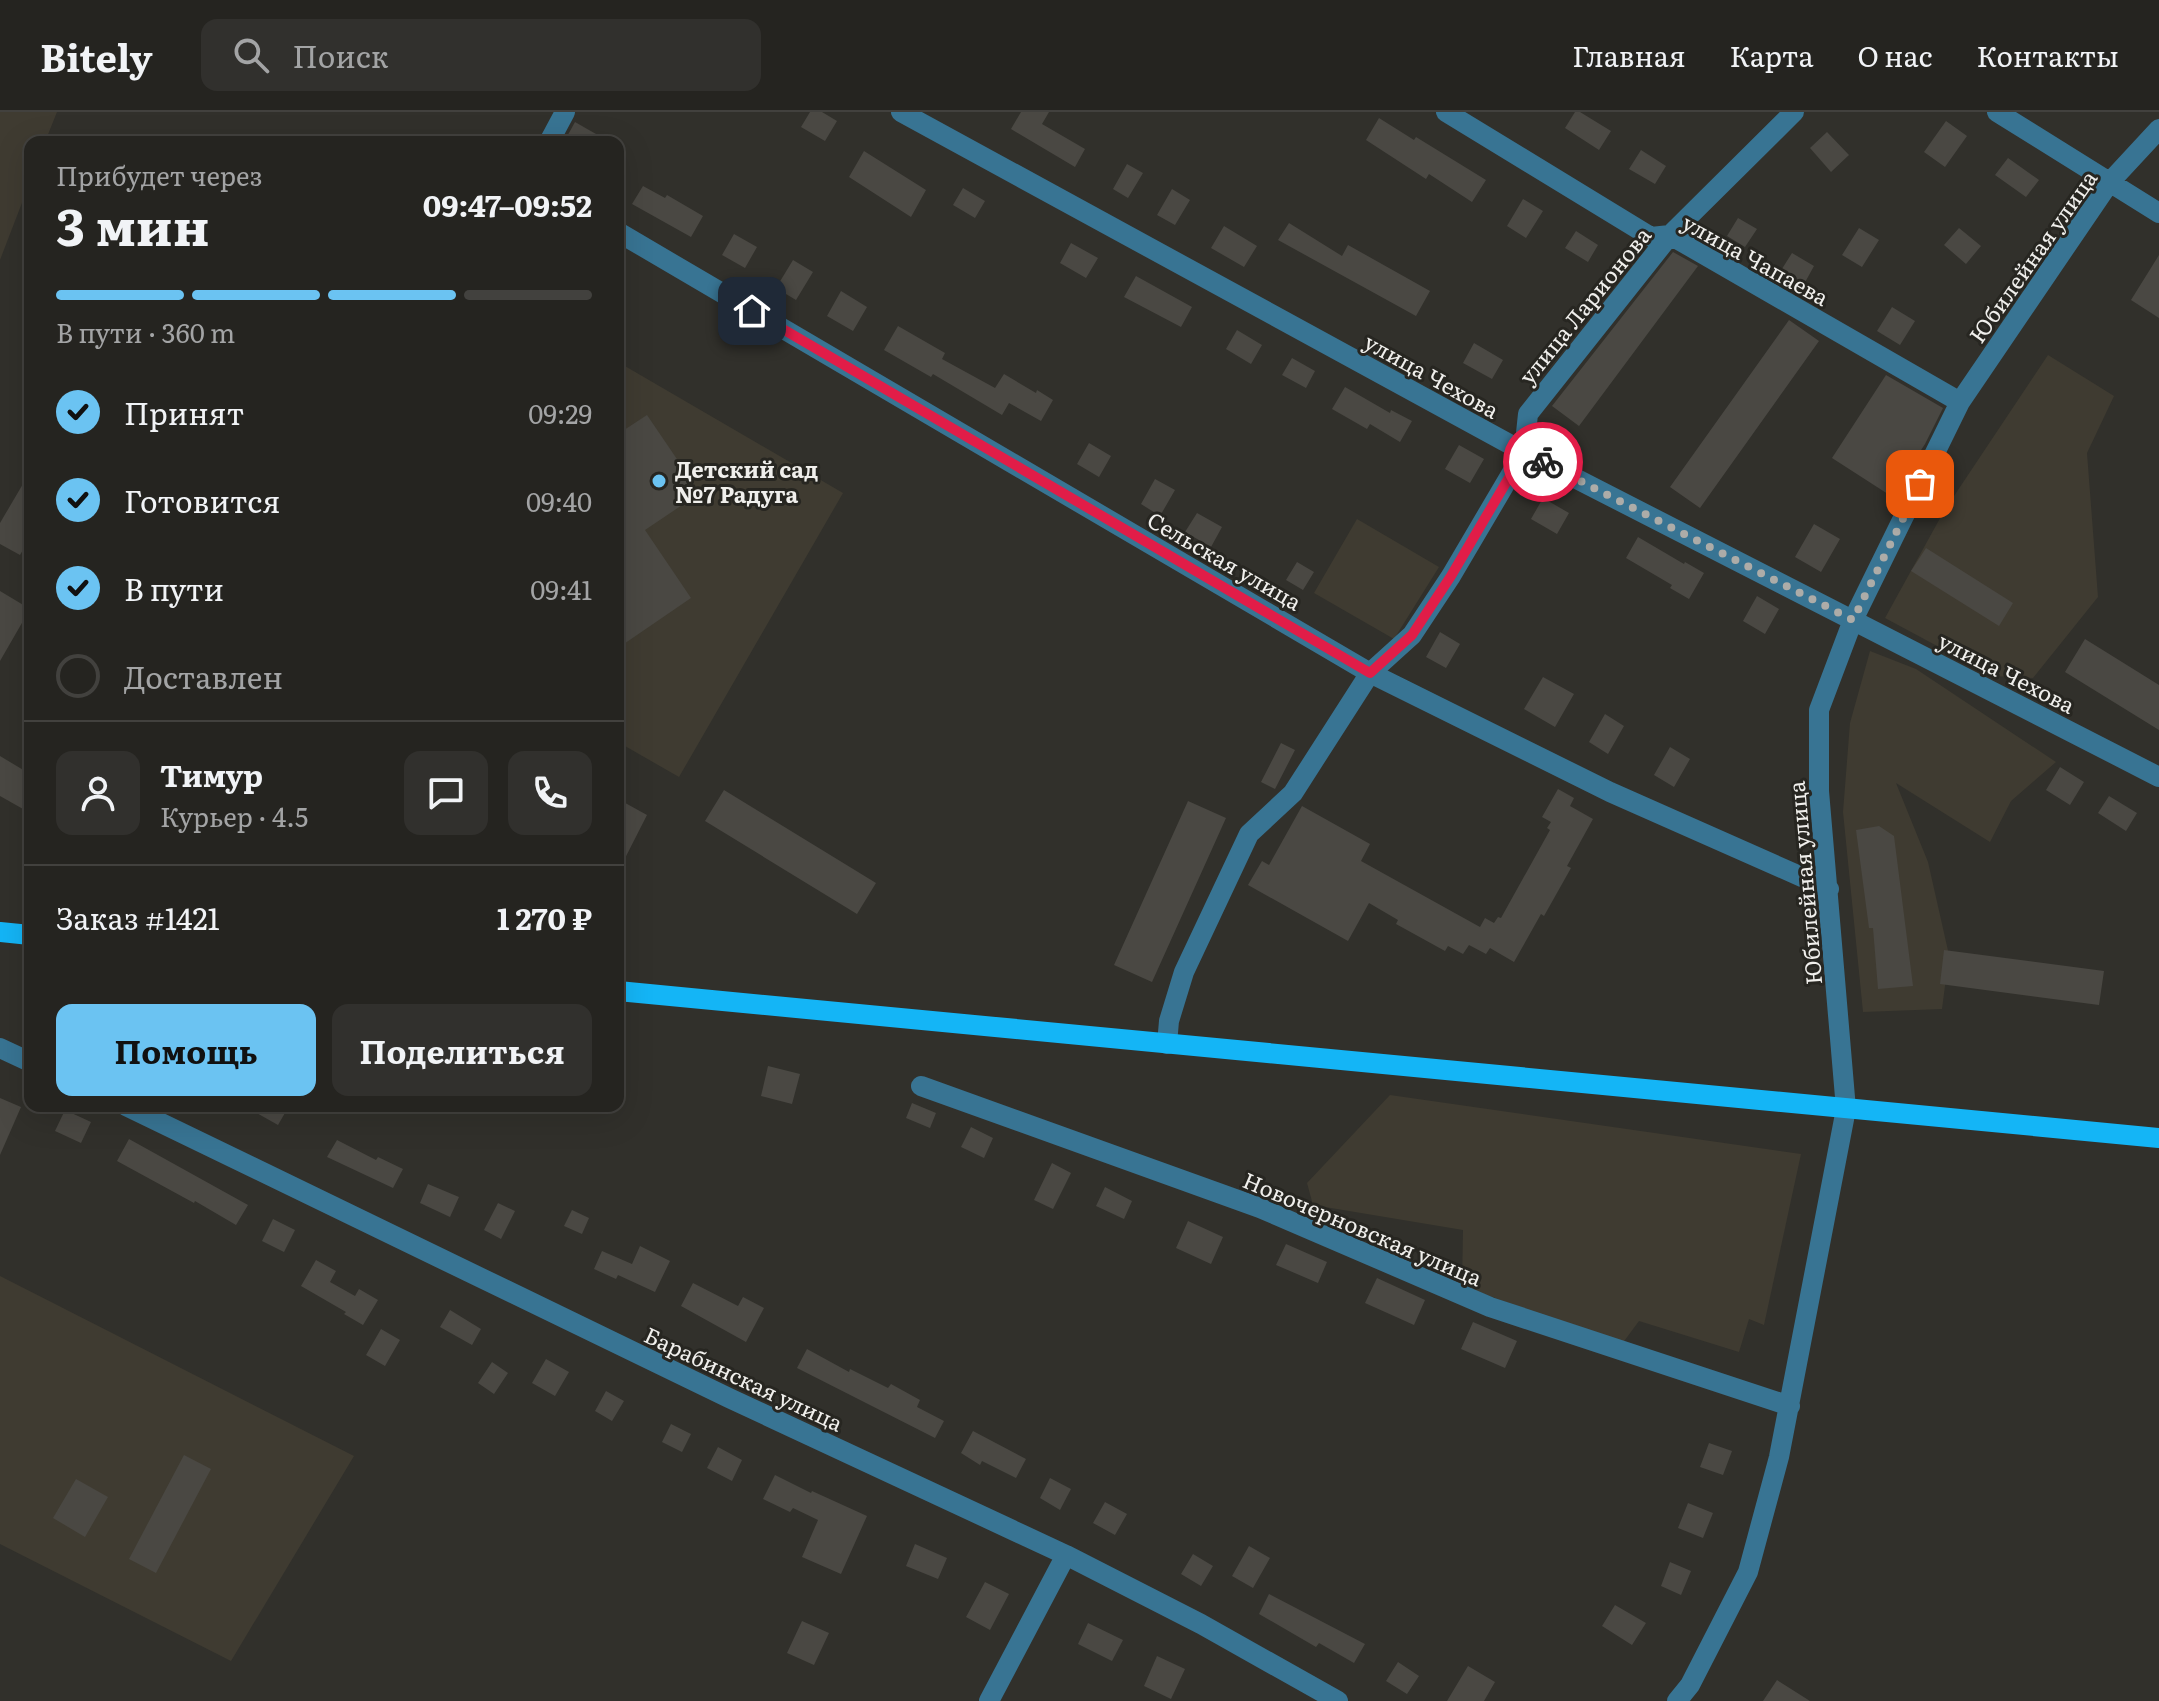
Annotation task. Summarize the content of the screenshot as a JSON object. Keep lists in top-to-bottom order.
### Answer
{
  "streets": {
    "street": [
      "Юбилейная улица",
      "улица Чапаева",
      "улица Ларионова",
      "улица Чехова",
      "Сельская улица",
      "Новочерновская улица",
      "Барабинская улица"
    ]
  },
  "crossings": [
    ["Юбилейная улица", "улица Чапаева"],
    ["Юбилейная улица", "улица Чехова"],
    ["Юбилейная улица", "Сельская улица"],
    ["Юбилейная улица", "Новочерновская улица"],
    ["улица Чапаева", "улица Ларионова"],
    ["улица Ларионова", "улица Чехова"],
    ["улица Ларионова", "Сельская улица"]
  ],
  "places": ["Детский сад №7 Радуга"],
  "page": {
    "header": "Bitely",
    "search": "Поиск",
    "nav": [
      "Главная",
      "Карта",
      "О нас",
      "Контакты"
    ],
    "heading": ["3 мин", "Прибудет через", "09:47–09:52"],
    "panel": [
      "Тимур",
      "Курьер · 4.5",
      "Заказ #1421",
      "1 270 ₽"
    ],
    "bar": "В пути · 360 m",
    "list": [
      ["Принят", "09:29"],
      ["Готовится", "09:40"],
      ["В пути", "09:41"],
      "Доставлен"
    ],
    "buttons": ["Помощь", "Поделиться"]
  }
}
